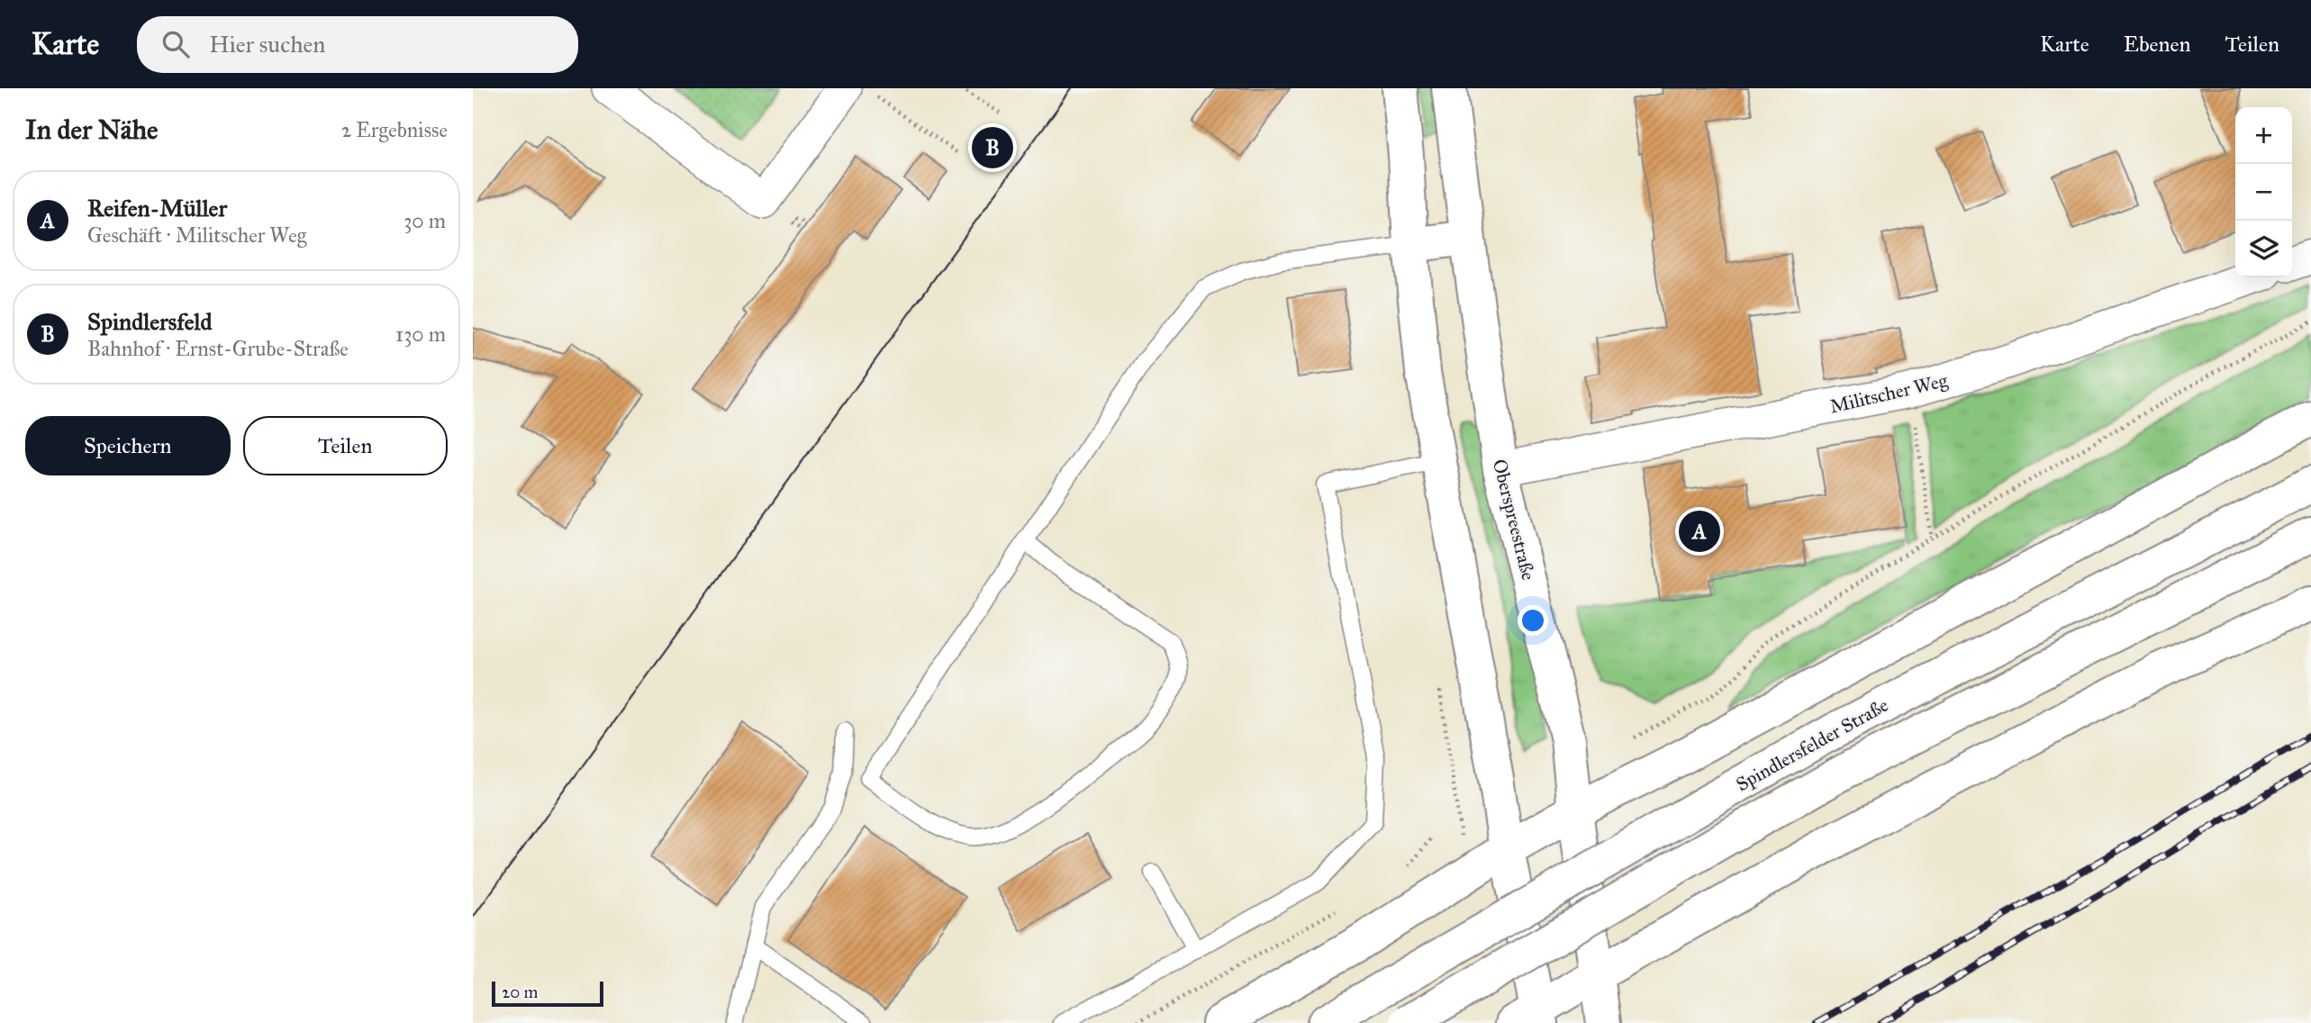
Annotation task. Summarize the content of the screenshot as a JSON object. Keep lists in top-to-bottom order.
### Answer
{
  "streets": {
    "main road": ["Oberspreestraße", "Spindlersfelder Straße"],
    "street": ["Militscher Weg"]
  },
  "crossings": [
    ["Militscher Weg", "Oberspreestraße"]
  ],
  "scale_bar": "20 m",
  "page": {
    "header": "Karte",
    "search": "Hier suchen",
    "nav": ["Karte", "Ebenen", "Teilen"],
    "heading": ["In der Nähe", "2 Ergebnisse"],
    "map_buttons": ["+", "−"],
    "pins": ["B", "A"],
    "list": [
      {
        "mark": "A",
        "name": "Reifen-Müller",
        "note": "Geschäft · Militscher Weg",
        "value": "30 m"
      },
      {
        "mark": "B",
        "name": "Spindlersfeld",
        "note": "Bahnhof · Ernst-Grube-Straße",
        "value": "130 m"
      }
    ],
    "buttons": ["Speichern", "Teilen"],
    "scale": "20 m"
  }
}
